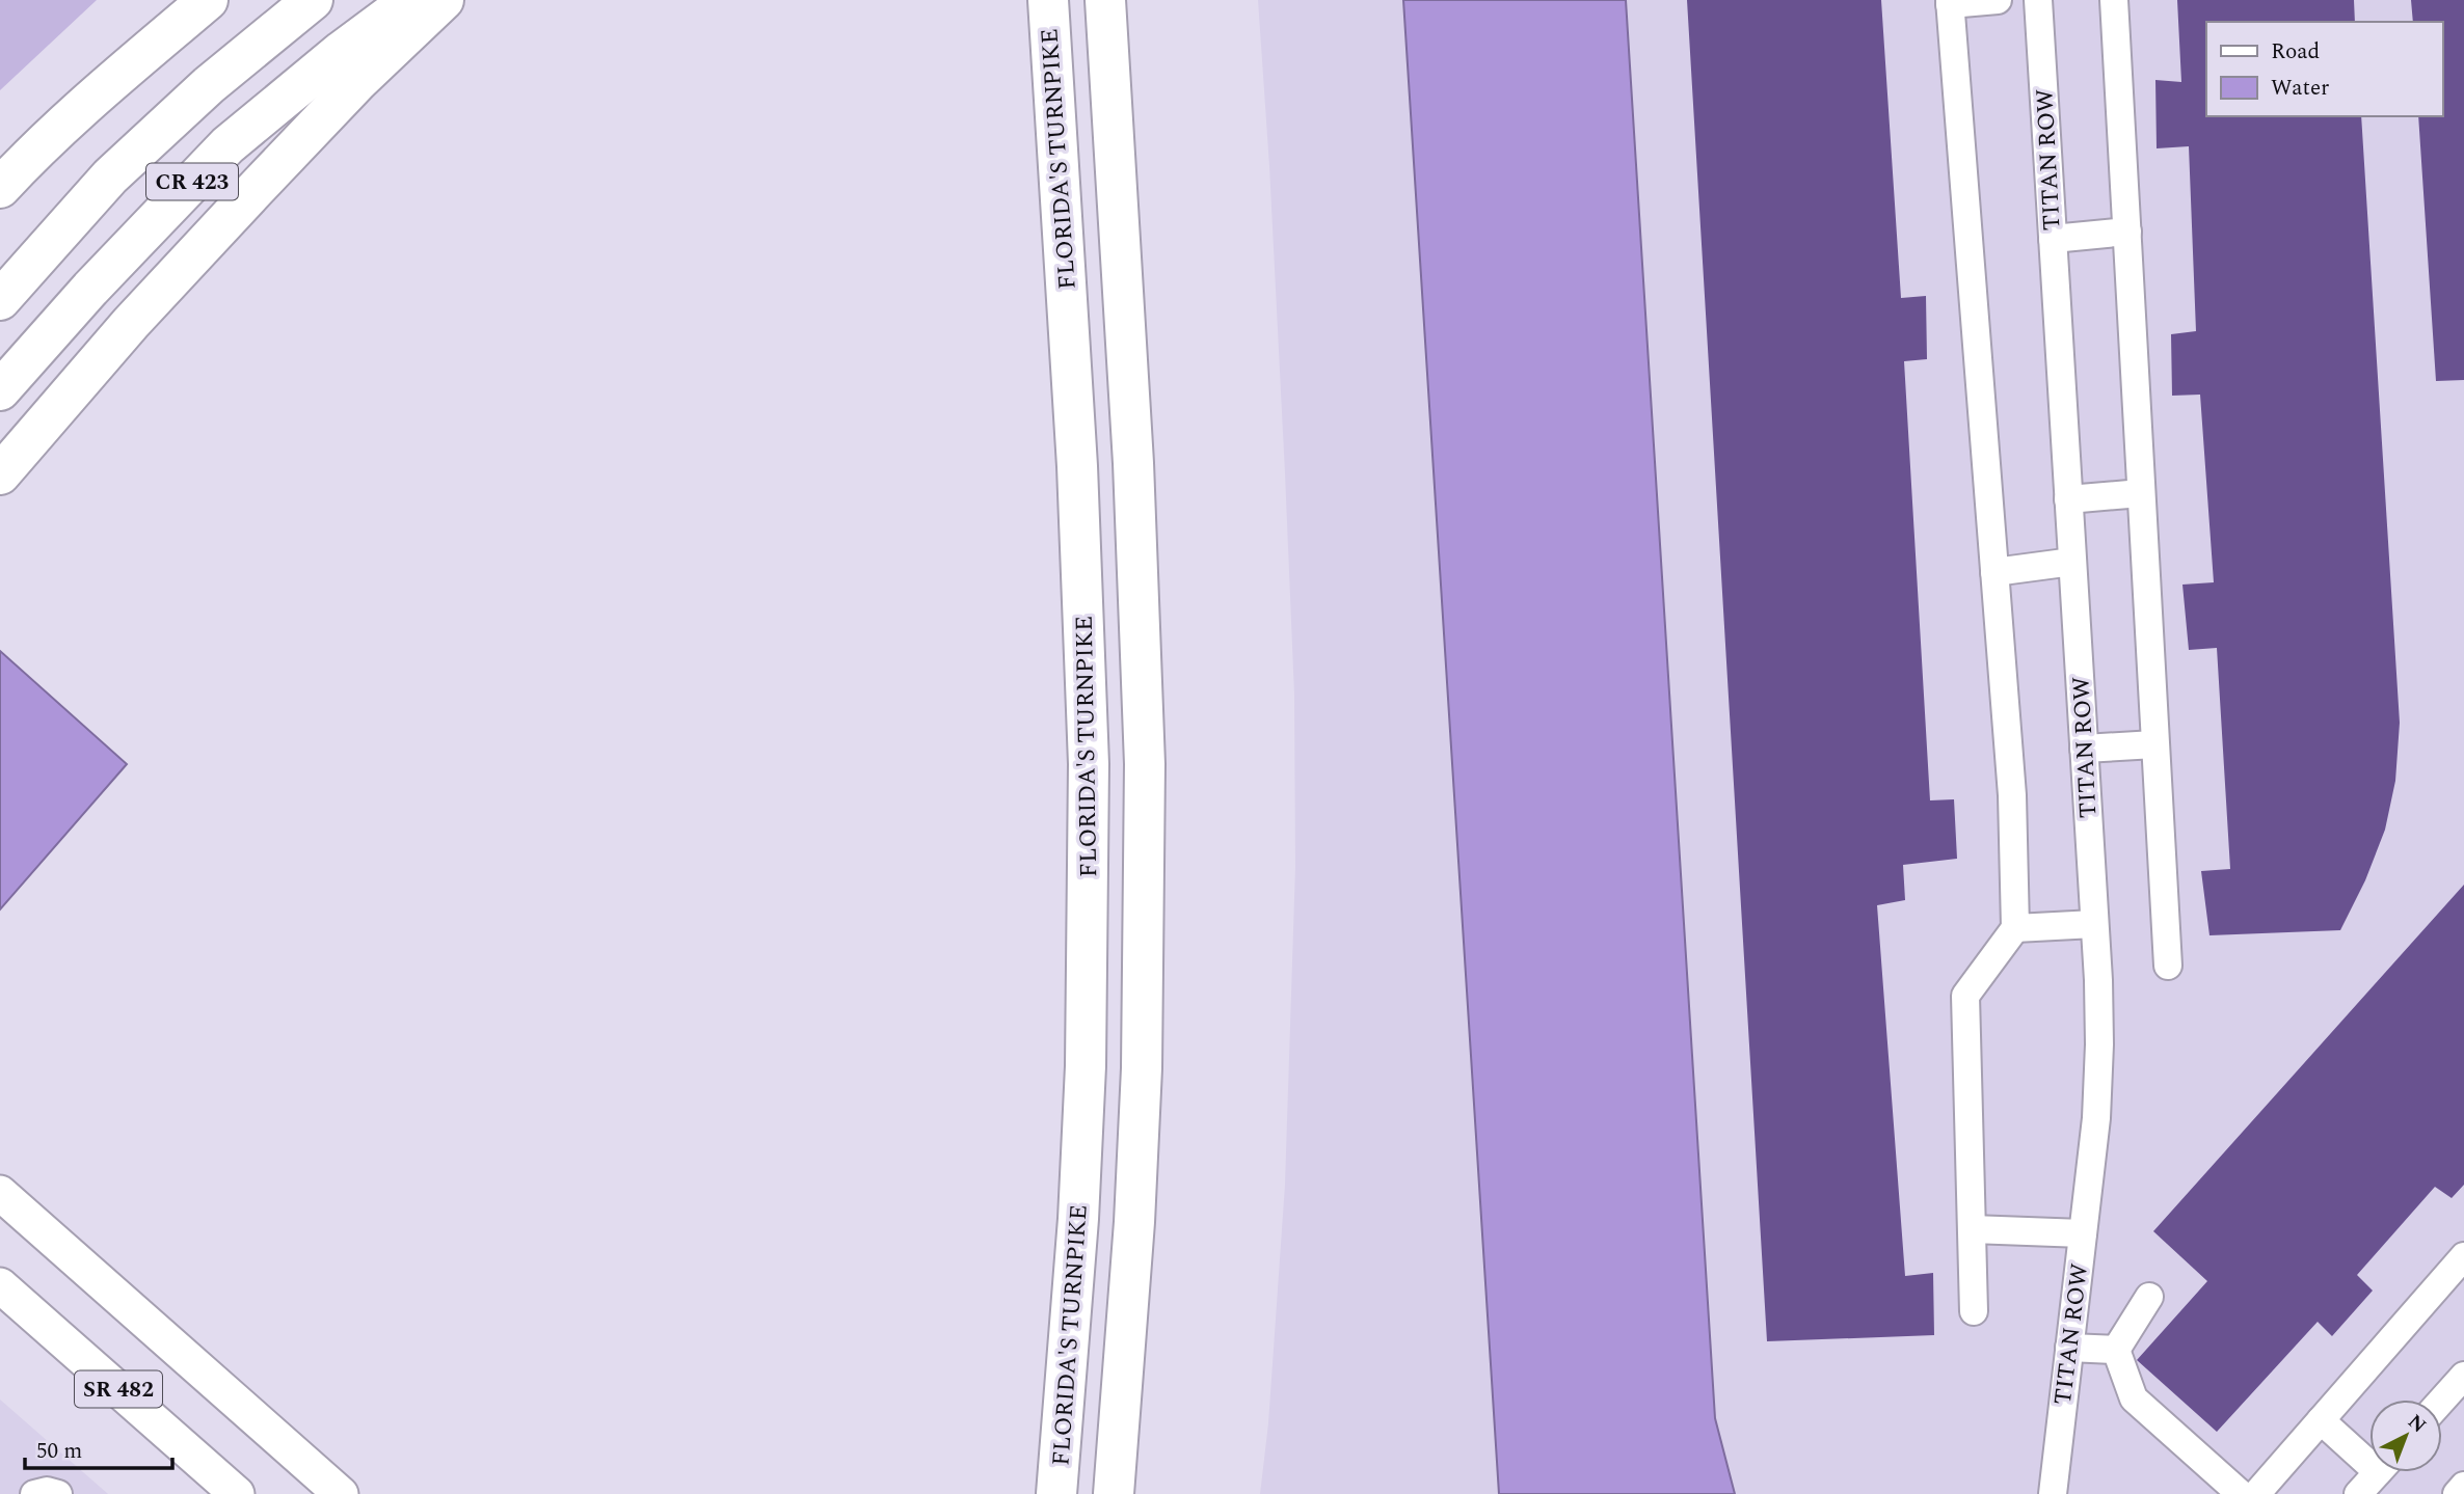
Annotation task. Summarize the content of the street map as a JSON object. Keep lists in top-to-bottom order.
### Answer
{
  "streets": {
    "highway": ["FLORIDA'S TURNPIKE", "CR 423"],
    "main road": ["SR 482"],
    "street": ["TITAN ROW"]
  },
  "legend": ["Road", "Water"],
  "scale_bar": "50 m",
  "north": "top right"
}
